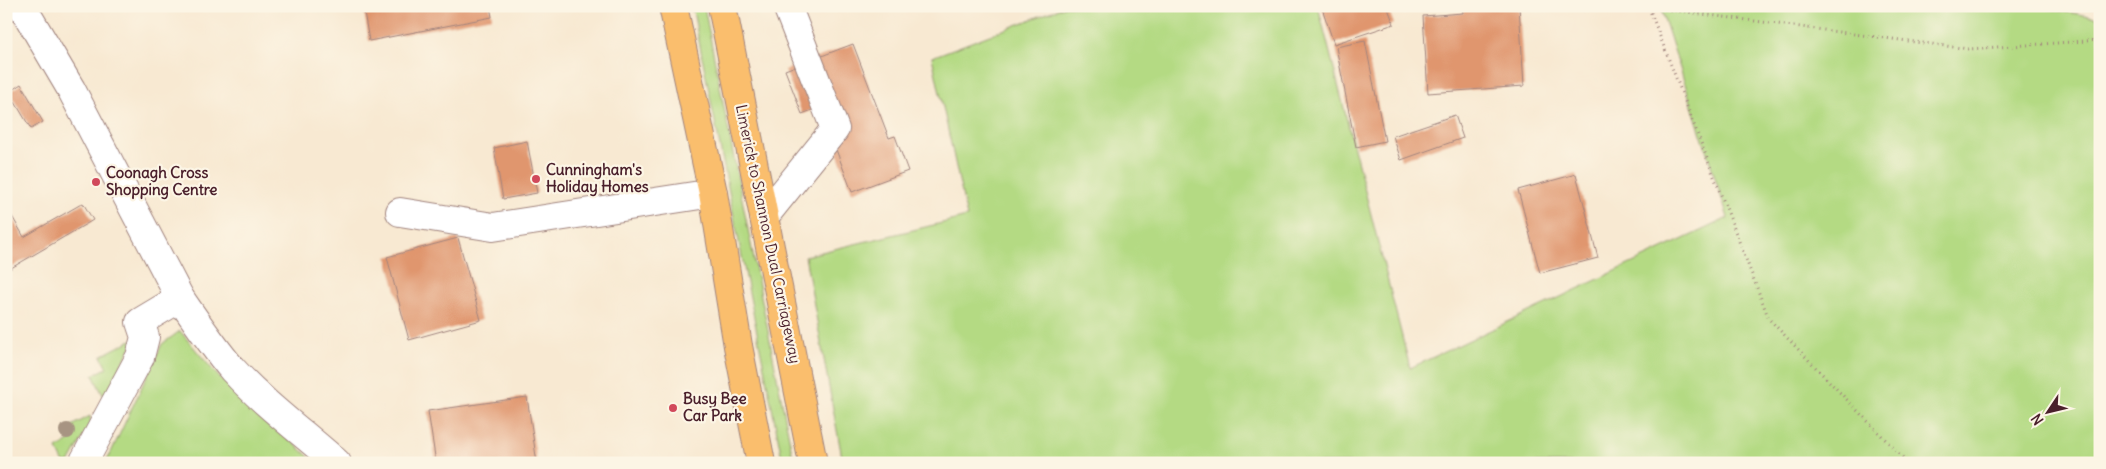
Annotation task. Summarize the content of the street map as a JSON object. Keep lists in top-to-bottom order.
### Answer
{
  "streets": {
    "main road": ["Limerick to Shannon Dual Carriageway"]
  },
  "places": ["Cunningham's Holiday Homes", "Coonagh Cross Shopping Centre", "Busy Bee Car Park"],
  "north": "bottom left"
}
